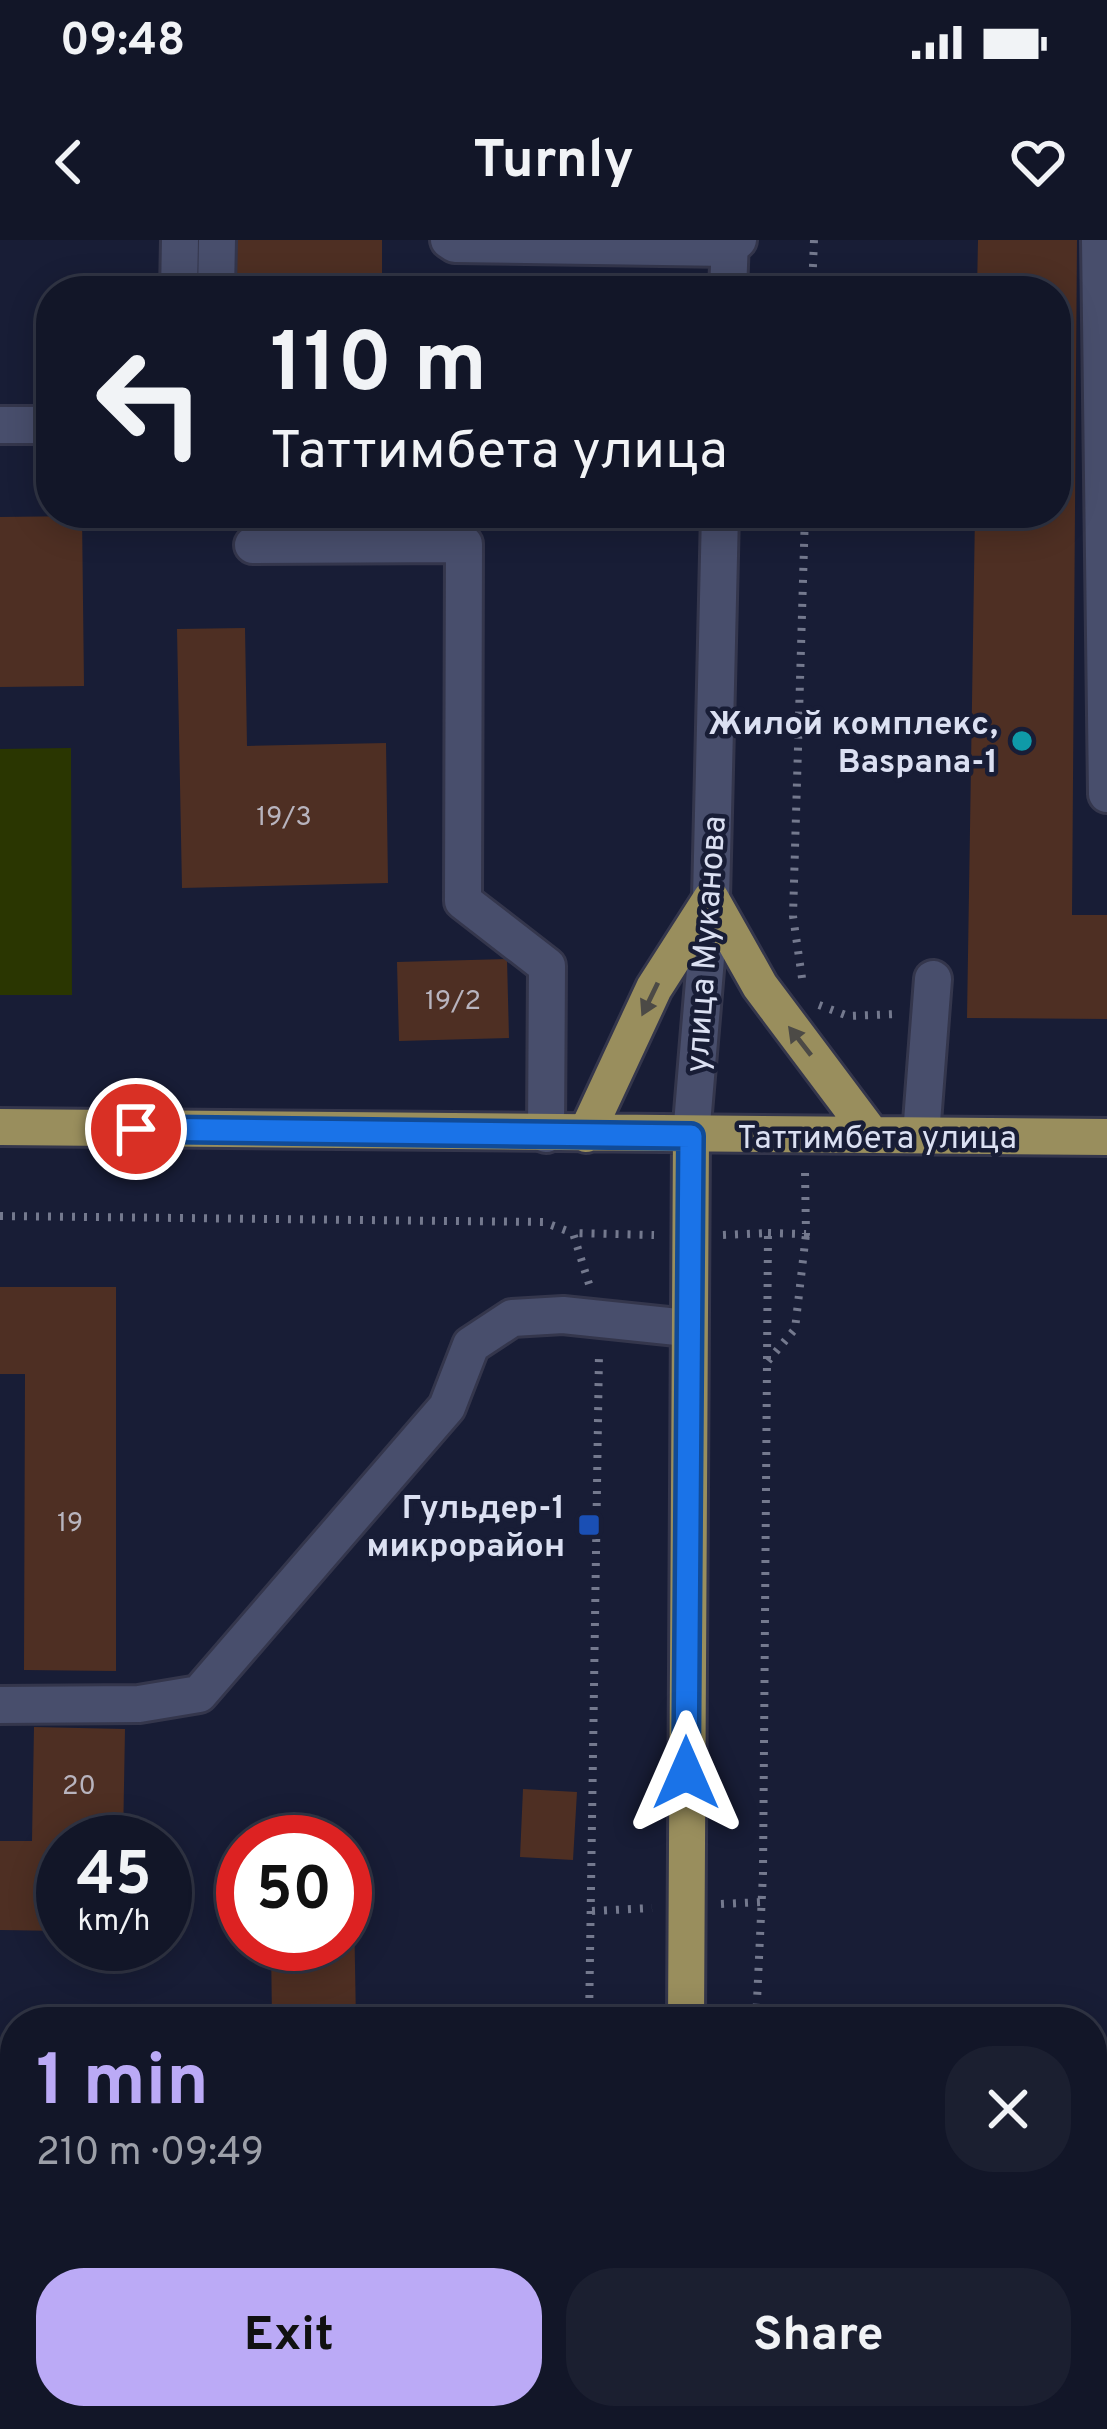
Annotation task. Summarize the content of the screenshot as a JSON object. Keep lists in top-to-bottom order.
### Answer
{
  "streets": {
    "main road": ["улица Муканова", "Таттимбета улица"]
  },
  "crossings": [
    ["улица Муканова", "Таттимбета улица"]
  ],
  "places": {
    "other": ["Жилой комплекс, Baspana-1"],
    "transit": ["Гульдер-1 микрорайон"]
  },
  "house_numbers": [
    "19/3",
    "19/2",
    "19",
    "20"
  ],
  "page": {
    "status": "09:48",
    "header": "Turnly",
    "turn": ["110 m", "Таттимбета улица"],
    "speed": "45 km/h",
    "limit": "50",
    "heading": ["1 min", "210 m · 09:49"],
    "buttons": ["Exit", "Share"]
  }
}
